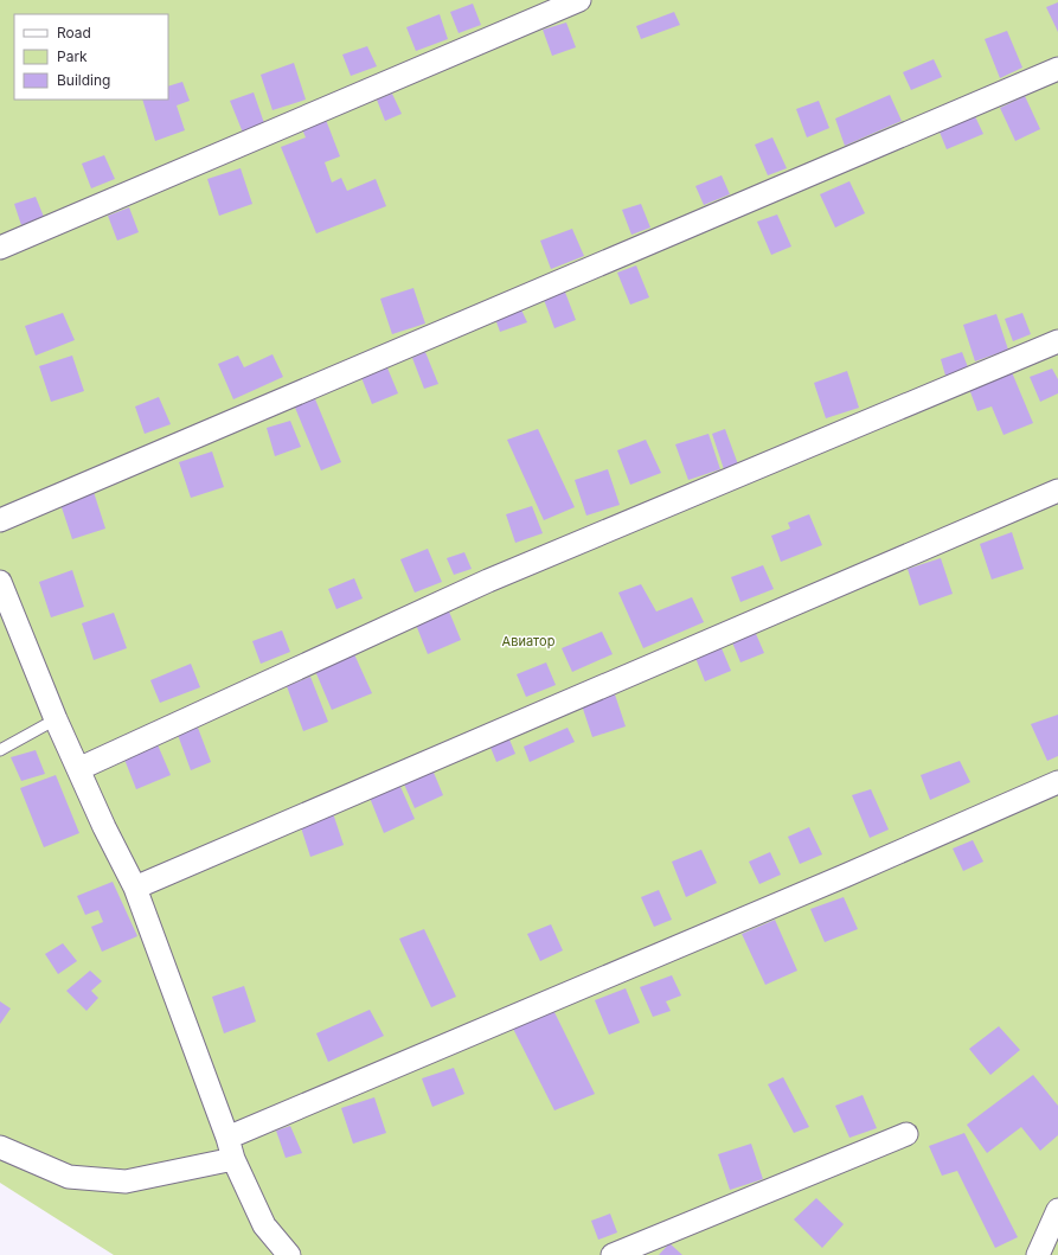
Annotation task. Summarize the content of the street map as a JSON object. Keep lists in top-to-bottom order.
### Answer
{
  "parks": ["Авиатор"],
  "legend": ["Road", "Park", "Building"]
}
